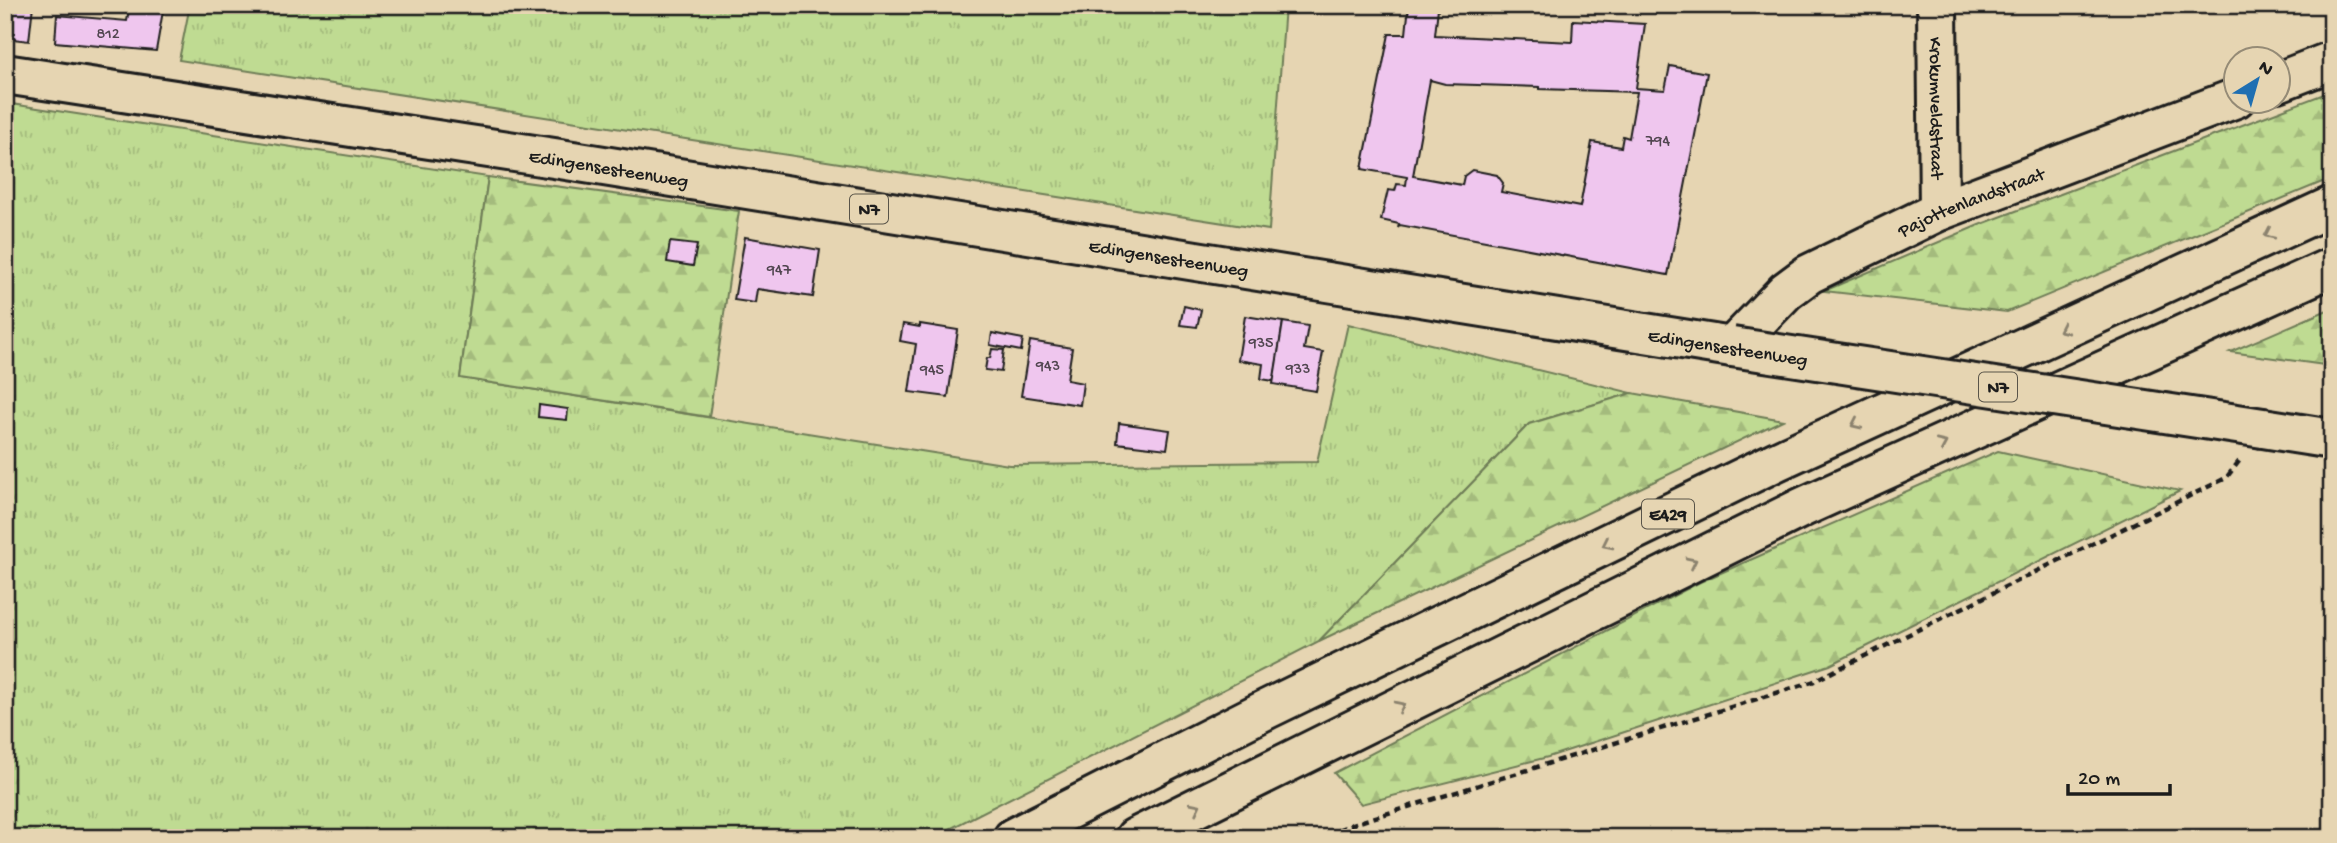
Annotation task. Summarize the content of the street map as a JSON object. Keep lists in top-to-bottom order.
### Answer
{
  "streets": {
    "main road": [
      "Krokumveldstraat",
      "Edingensesteenweg",
      "Pajottenlandstraat",
      "N7",
      "E429"
    ]
  },
  "crossings": [
    ["Krokumveldstraat", "Pajottenlandstraat"],
    ["Edingensesteenweg", "Pajottenlandstraat"]
  ],
  "house_numbers": [
    "812",
    "794",
    "947",
    "935",
    "943",
    "933",
    "945"
  ],
  "scale_bar": "20 m",
  "north": "top right"
}
